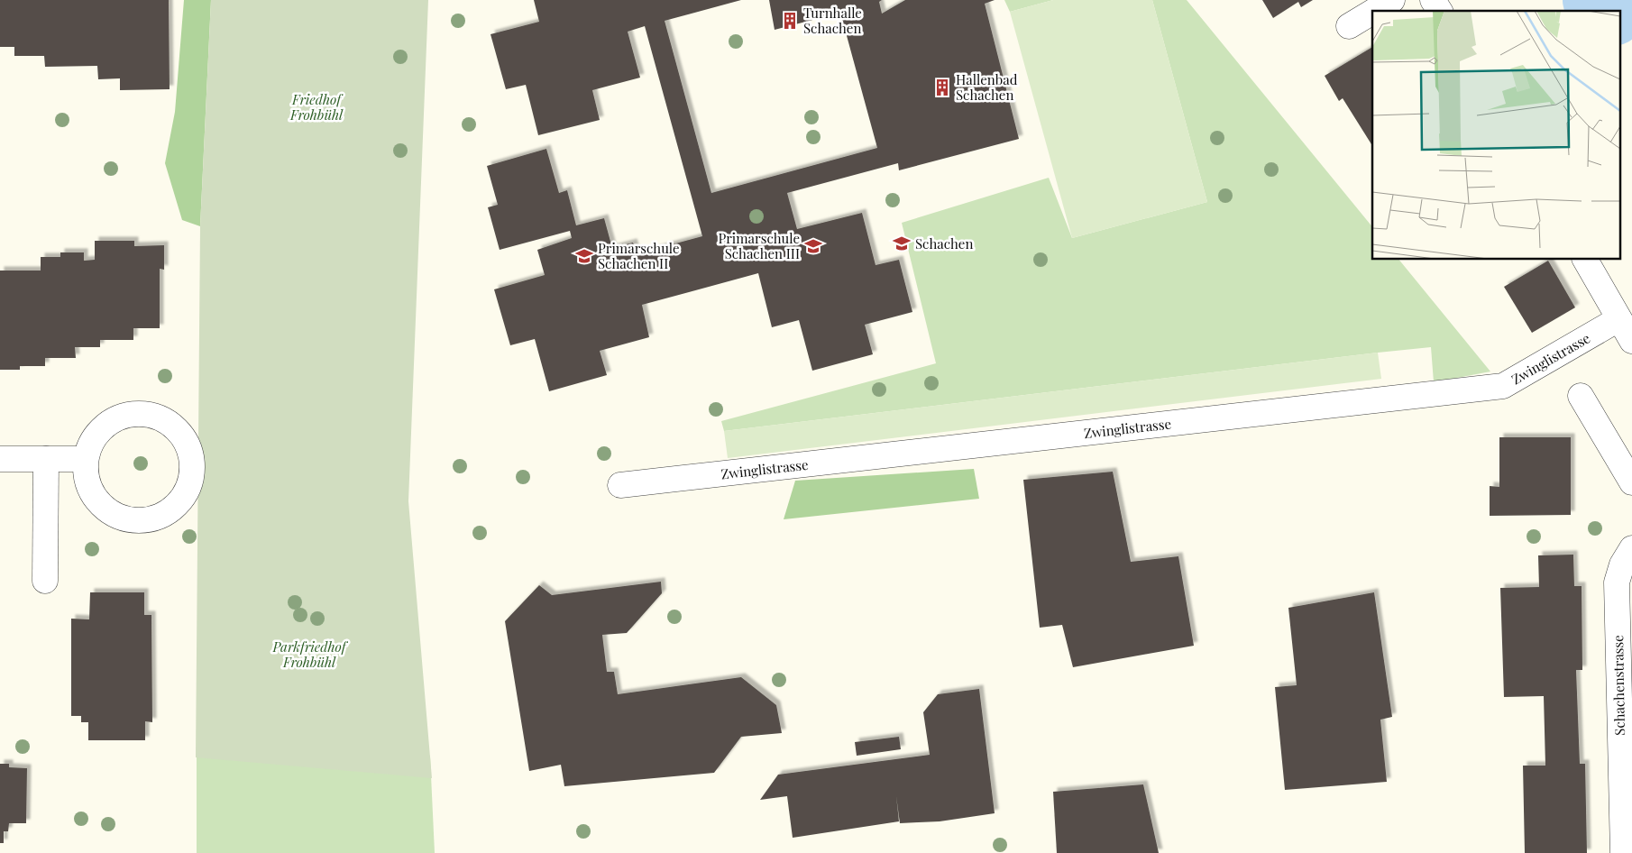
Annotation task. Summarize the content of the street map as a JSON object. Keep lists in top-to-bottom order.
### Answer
{
  "streets": {
    "street": ["Zwinglistrasse", "Schachenstrasse"]
  },
  "parks": ["Friedhof Frohbühl", "Parkfriedhof Frohbühl"],
  "places": {
    "building": ["Turnhalle Schachen", "Hallenbad Schachen"],
    "school or university": ["Schachen", "Primarschule Schachen III", "Primarschule Schachen II"]
  }
}
